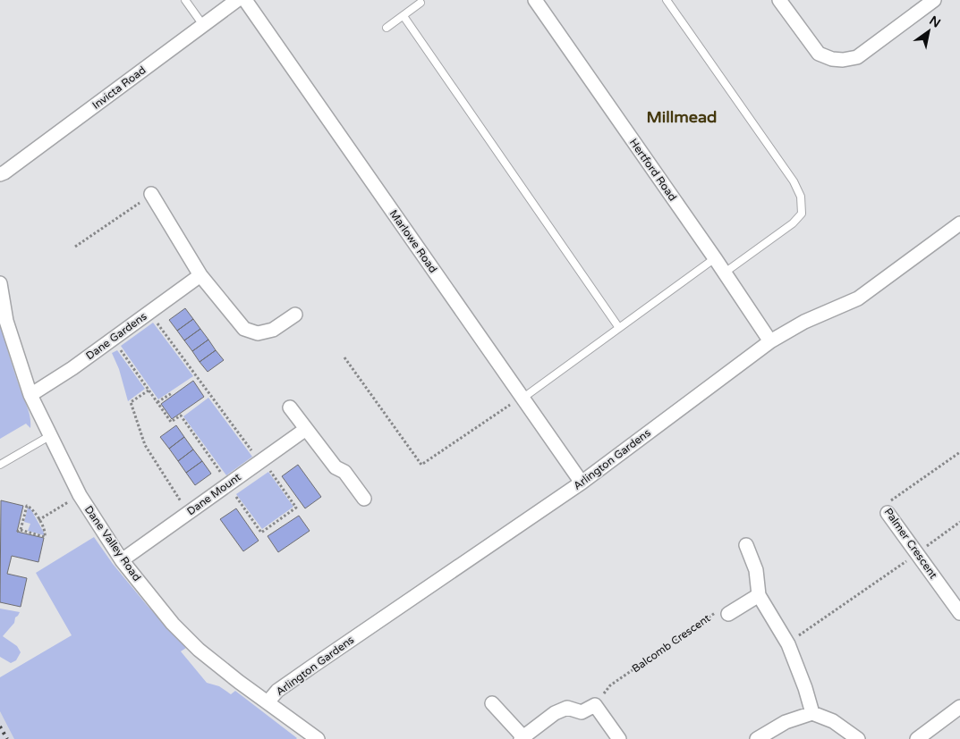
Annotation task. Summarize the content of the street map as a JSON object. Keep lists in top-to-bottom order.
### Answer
{
  "streets": {
    "street": [
      "Invicta Road",
      "Hertford Road",
      "Marlowe Road",
      "Dane Gardens",
      "Arlington Gardens",
      "Dane Mount",
      "Dane Valley Road",
      "Palmer Crescent"
    ],
    "path": ["Balcomb Crescent"]
  },
  "crossings": [
    ["Hertford Road", "Arlington Gardens"],
    ["Marlowe Road", "Arlington Gardens"],
    ["Dane Gardens", "Dane Valley Road"],
    ["Arlington Gardens", "Dane Valley Road"],
    ["Dane Mount", "Dane Valley Road"]
  ],
  "districts": ["Millmead"],
  "north": "top right"
}
